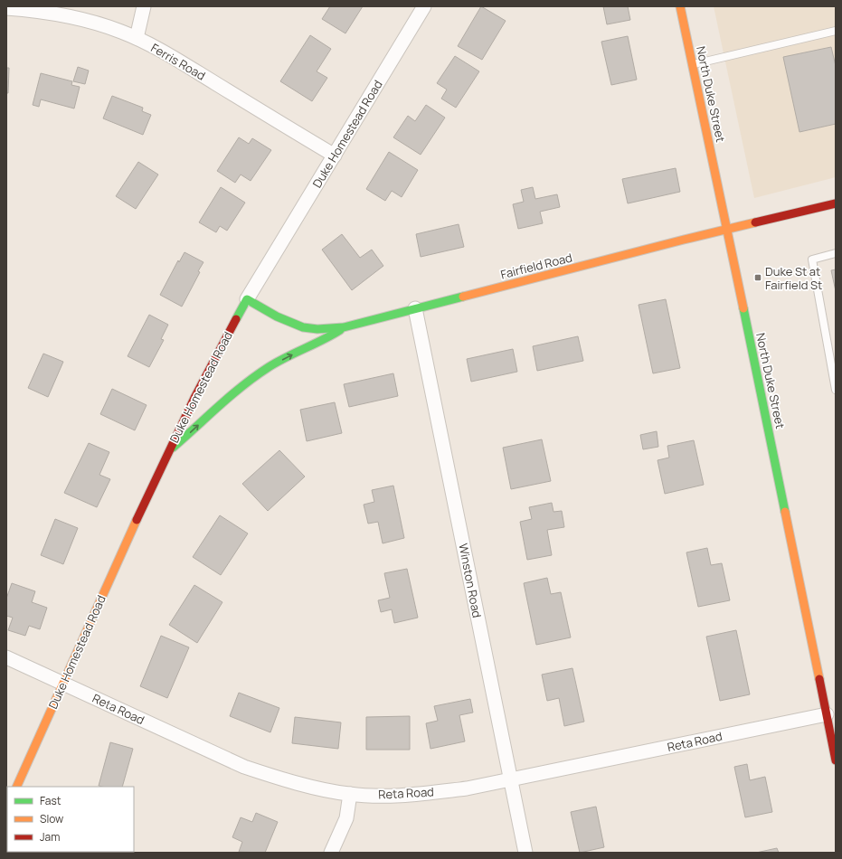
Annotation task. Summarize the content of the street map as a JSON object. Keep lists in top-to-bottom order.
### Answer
{
  "streets": {
    "main road": ["North Duke Street", "Duke Homestead Road", "Fairfield Road"],
    "street": ["Ferris Road", "Winston Road", "Reta Road"]
  },
  "crossings": [
    ["Ferris Road", "Duke Homestead Road"],
    ["North Duke Street", "Fairfield Road"],
    ["North Duke Street", "Reta Road"],
    ["Duke Homestead Road", "Fairfield Road"],
    ["Duke Homestead Road", "Reta Road"],
    ["Fairfield Road", "Winston Road"],
    ["Winston Road", "Reta Road"]
  ],
  "places": {
    "transit": ["Duke St at Fairfield St"]
  },
  "legend": ["Fast", "Slow", "Jam"]
}
